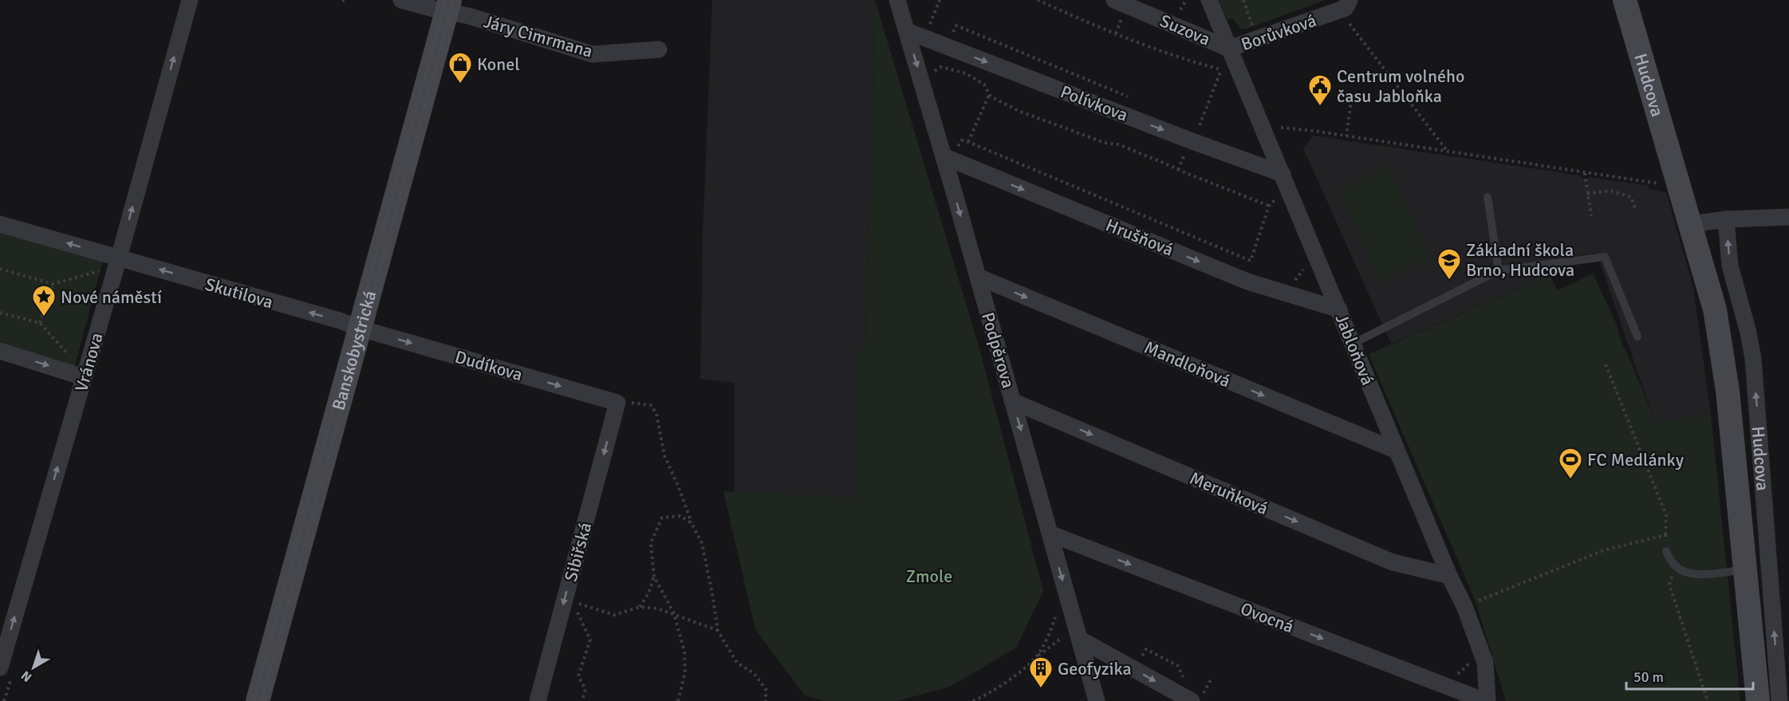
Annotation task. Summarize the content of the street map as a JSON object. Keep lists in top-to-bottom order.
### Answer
{
  "streets": {
    "street": [
      "Suzova",
      "Borůvková",
      "Járy Cimrmana",
      "Hudcova",
      "Polívkova",
      "Hrušňová",
      "Skutilova",
      "Jabloňová",
      "Podpěrova",
      "Banskobystrická",
      "Vránova",
      "Mandloňová",
      "Dudíkova",
      "Meruňková",
      "Sibiřská",
      "Ovocná"
    ]
  },
  "crossings": [
    ["Suzova", "Borůvková"],
    ["Suzova", "Jabloňová"],
    ["Borůvková", "Jabloňová"],
    ["Járy Cimrmana", "Banskobystrická"],
    ["Polívkova", "Jabloňová"],
    ["Polívkova", "Podpěrova"],
    ["Hrušňová", "Jabloňová"],
    ["Hrušňová", "Podpěrova"],
    ["Skutilova", "Banskobystrická"],
    ["Skutilova", "Vránova"],
    ["Skutilova", "Dudíkova"],
    ["Jabloňová", "Mandloňová"],
    ["Jabloňová", "Meruňková"],
    ["Jabloňová", "Ovocná"],
    ["Podpěrova", "Mandloňová"],
    ["Podpěrova", "Meruňková"],
    ["Podpěrova", "Ovocná"],
    ["Banskobystrická", "Dudíkova"],
    ["Dudíkova", "Sibiřská"]
  ],
  "one_way": [
    "Polívkova",
    "Hrušňová",
    "Skutilova",
    "Podpěrova",
    "Vránova",
    "Mandloňová",
    "Dudíkova",
    "Meruňková",
    "Sibiřská",
    "Ovocná"
  ],
  "parks": ["Zmole"],
  "places": {
    "shop": ["Konel"],
    "public building": ["Centrum volného času Jabloňka"],
    "school or university": ["Základní škola Brno, Hudcova"],
    "place": ["Nové náměstí"],
    "sports": ["FC Medlánky"],
    "building": ["Geofyzika"]
  },
  "scale_bar": "50 m",
  "north": "bottom left"
}
